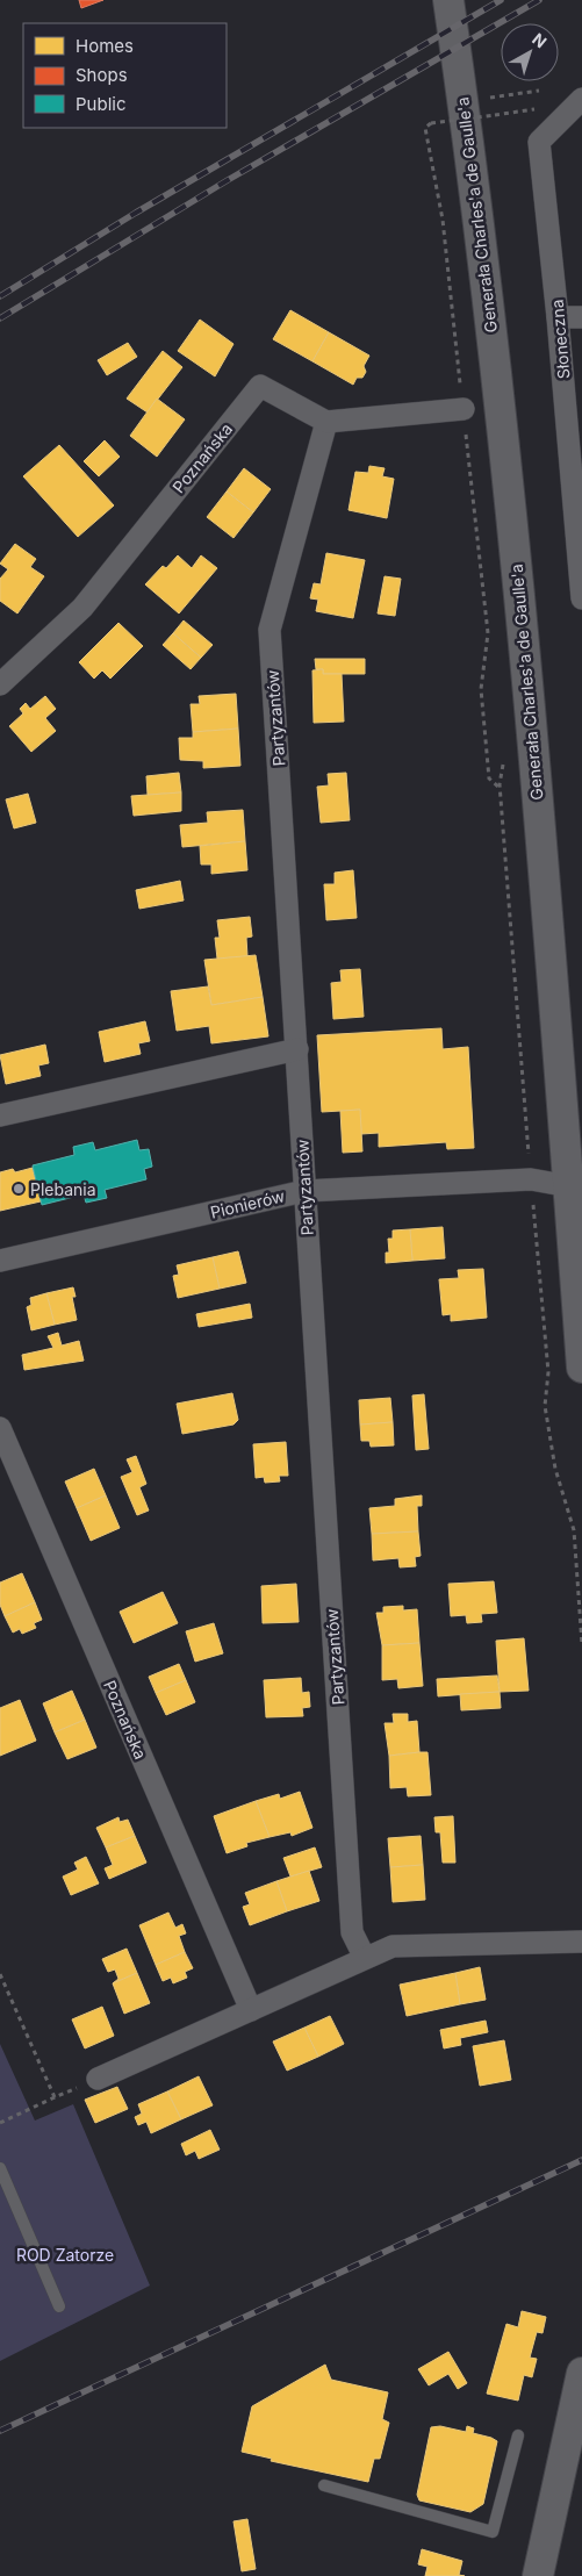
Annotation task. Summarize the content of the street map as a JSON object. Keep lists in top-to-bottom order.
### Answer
{
  "streets": {
    "main road": ["Generała Charles'a de Gaulle'a"],
    "street": [
      "Słoneczna",
      "Poznańska",
      "Partyzantów",
      "Pionierów"
    ]
  },
  "crossings": [
    ["Generała Charles'a de Gaulle'a", "Pionierów"],
    ["Poznańska", "Partyzantów"],
    ["Partyzantów", "Pionierów"]
  ],
  "parks": ["ROD Zatorze"],
  "places": ["Plebania"],
  "legend": ["Homes", "Shops", "Public"],
  "north": "top right"
}
